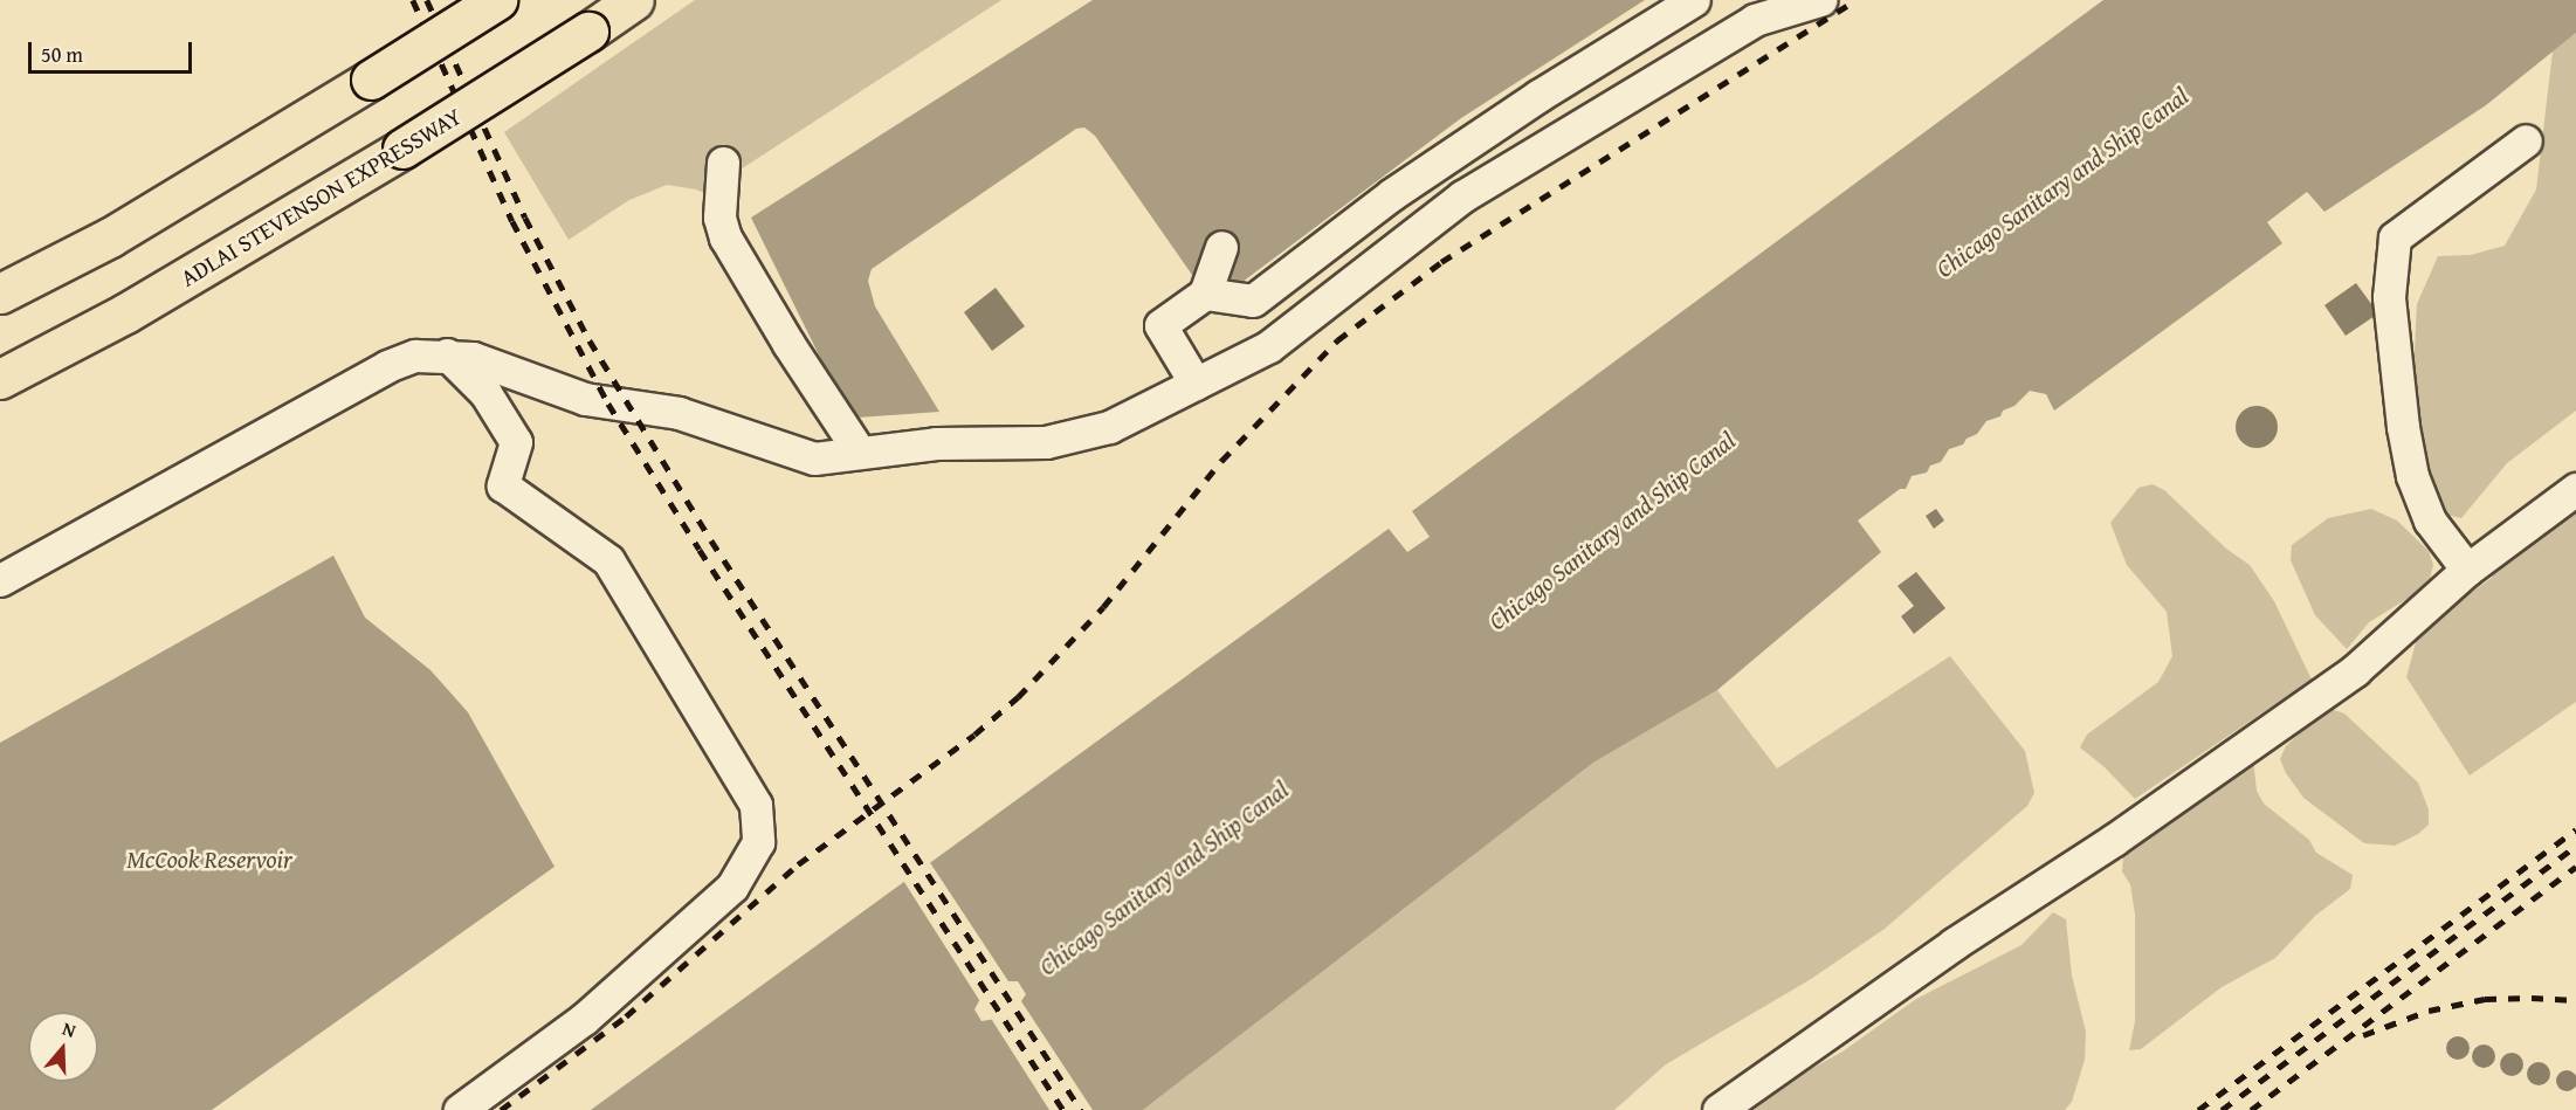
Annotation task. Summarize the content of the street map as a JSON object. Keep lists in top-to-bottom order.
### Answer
{
  "streets": {
    "highway": ["ADLAI STEVENSON EXPRESSWAY"]
  },
  "water": ["Chicago Sanitary and Ship Canal", "McCook Reservoir"],
  "scale_bar": "50 m",
  "north": "top"
}
